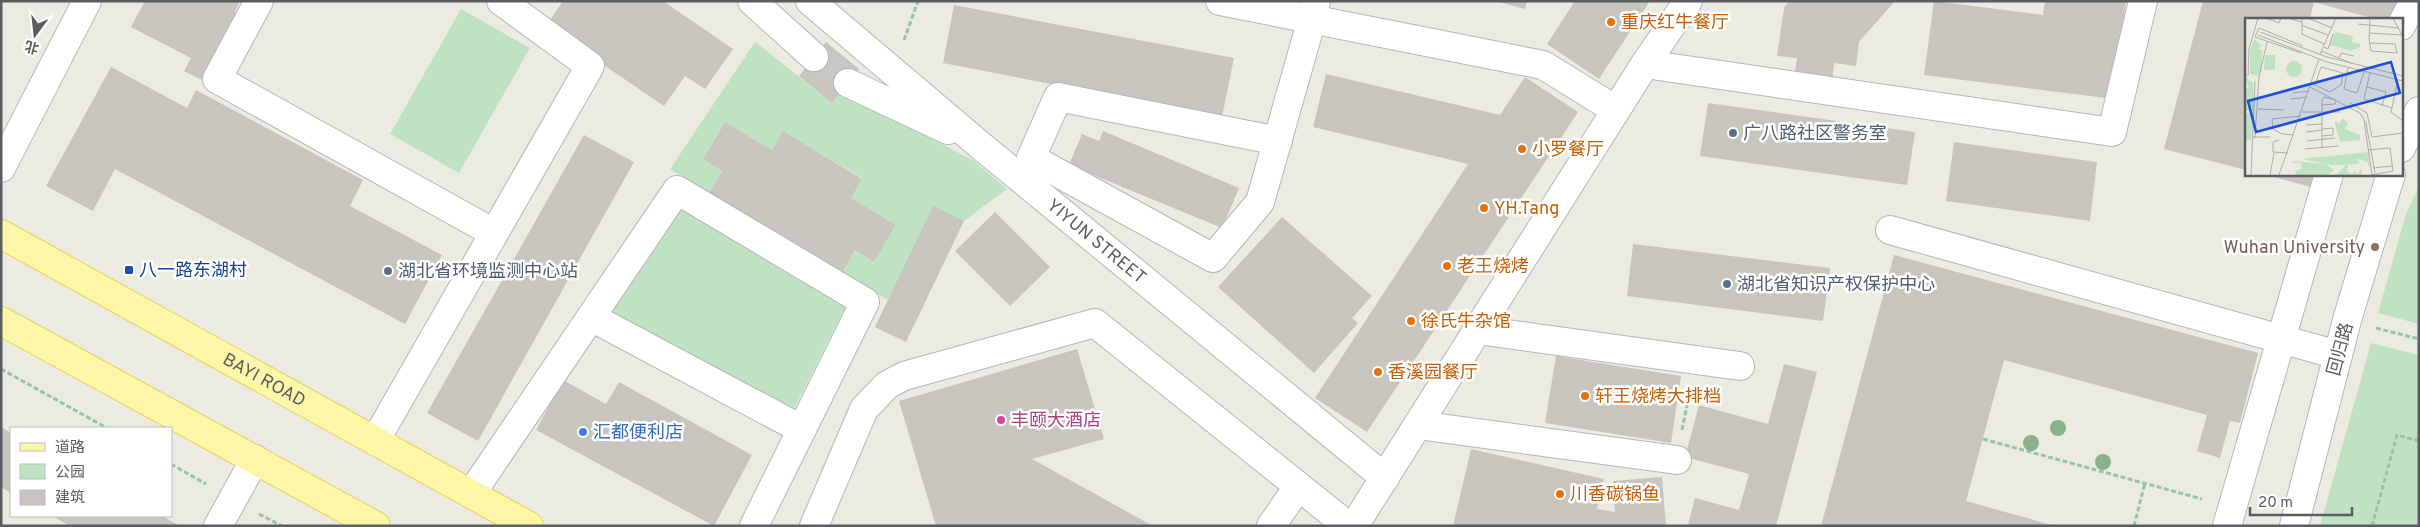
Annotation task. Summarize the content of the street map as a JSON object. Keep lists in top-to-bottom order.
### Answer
{
  "streets": {
    "main road": ["BAYI ROAD"],
    "street": ["YIYUN STREET", "回归路"]
  },
  "places": {
    "other": [
      "重庆红牛餐厅",
      "广八路社区警务室",
      "小罗餐厅",
      "YH.Tang",
      "Wuhan University",
      "老王烧烤",
      "湖北省环境监测中心站",
      "湖北省知识产权保护中心",
      "徐氏牛杂馆",
      "香溪园餐厅",
      "轩王烧烤大排档",
      "丰颐大酒店",
      "汇都便利店",
      "川香碳锅鱼"
    ],
    "transit": ["八一路东湖村"]
  },
  "legend": ["道路", "公园", "建筑"],
  "scale_bar": "20 m",
  "north": "bottom"
}
